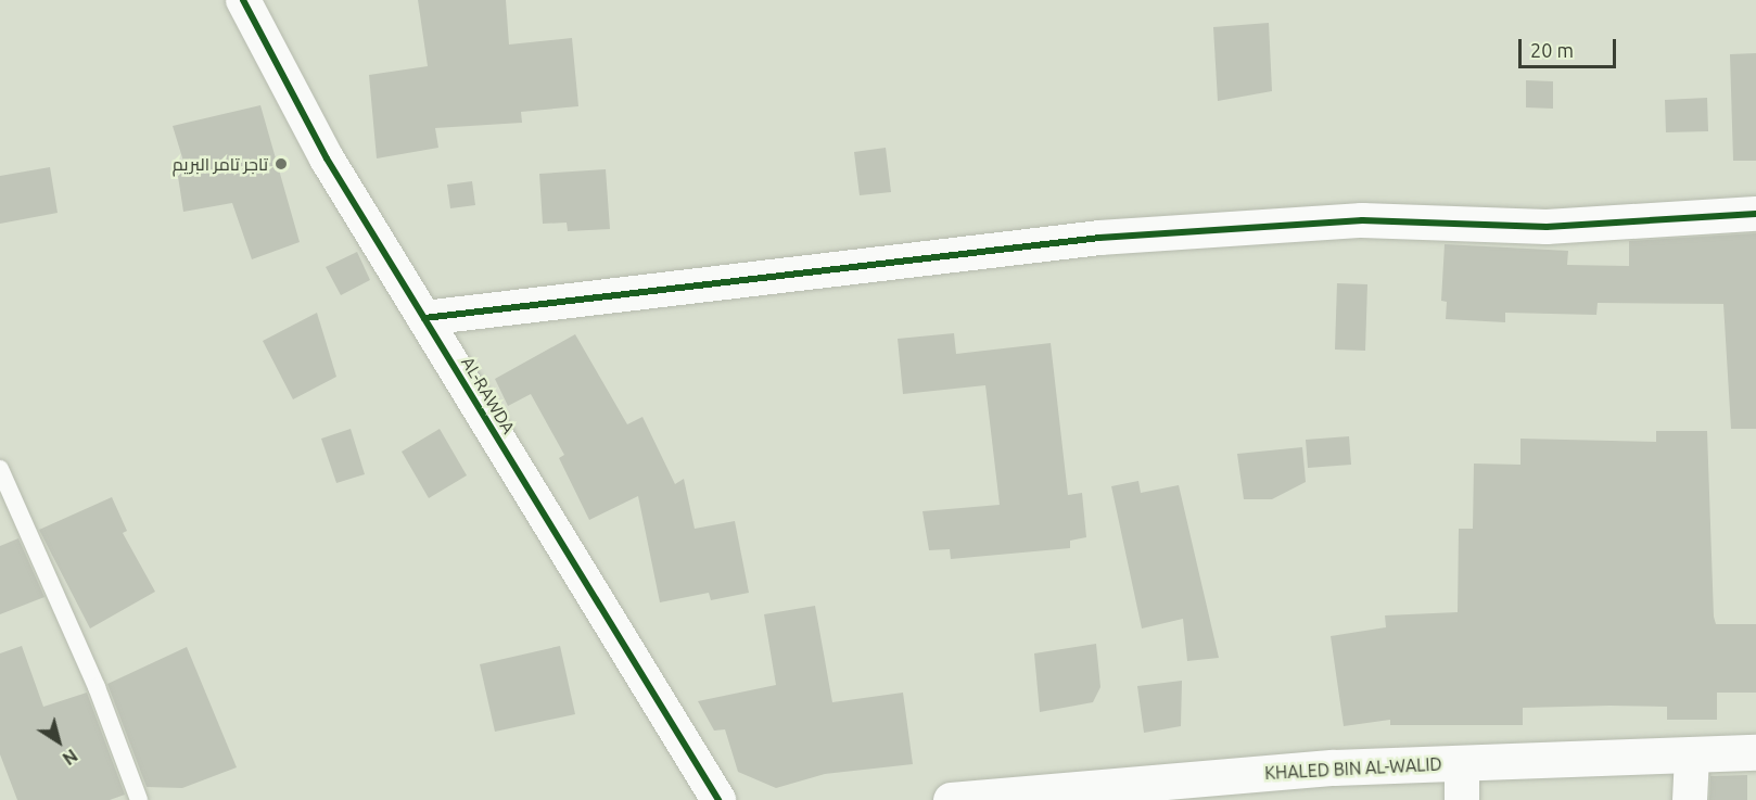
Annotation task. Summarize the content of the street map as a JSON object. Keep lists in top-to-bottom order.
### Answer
{
  "streets": {
    "street": ["AL-RAWDA", "KHALED BIN AL-WALID"]
  },
  "places": ["تاجر تامر البريم"],
  "scale_bar": "20 m",
  "north": "bottom right"
}
